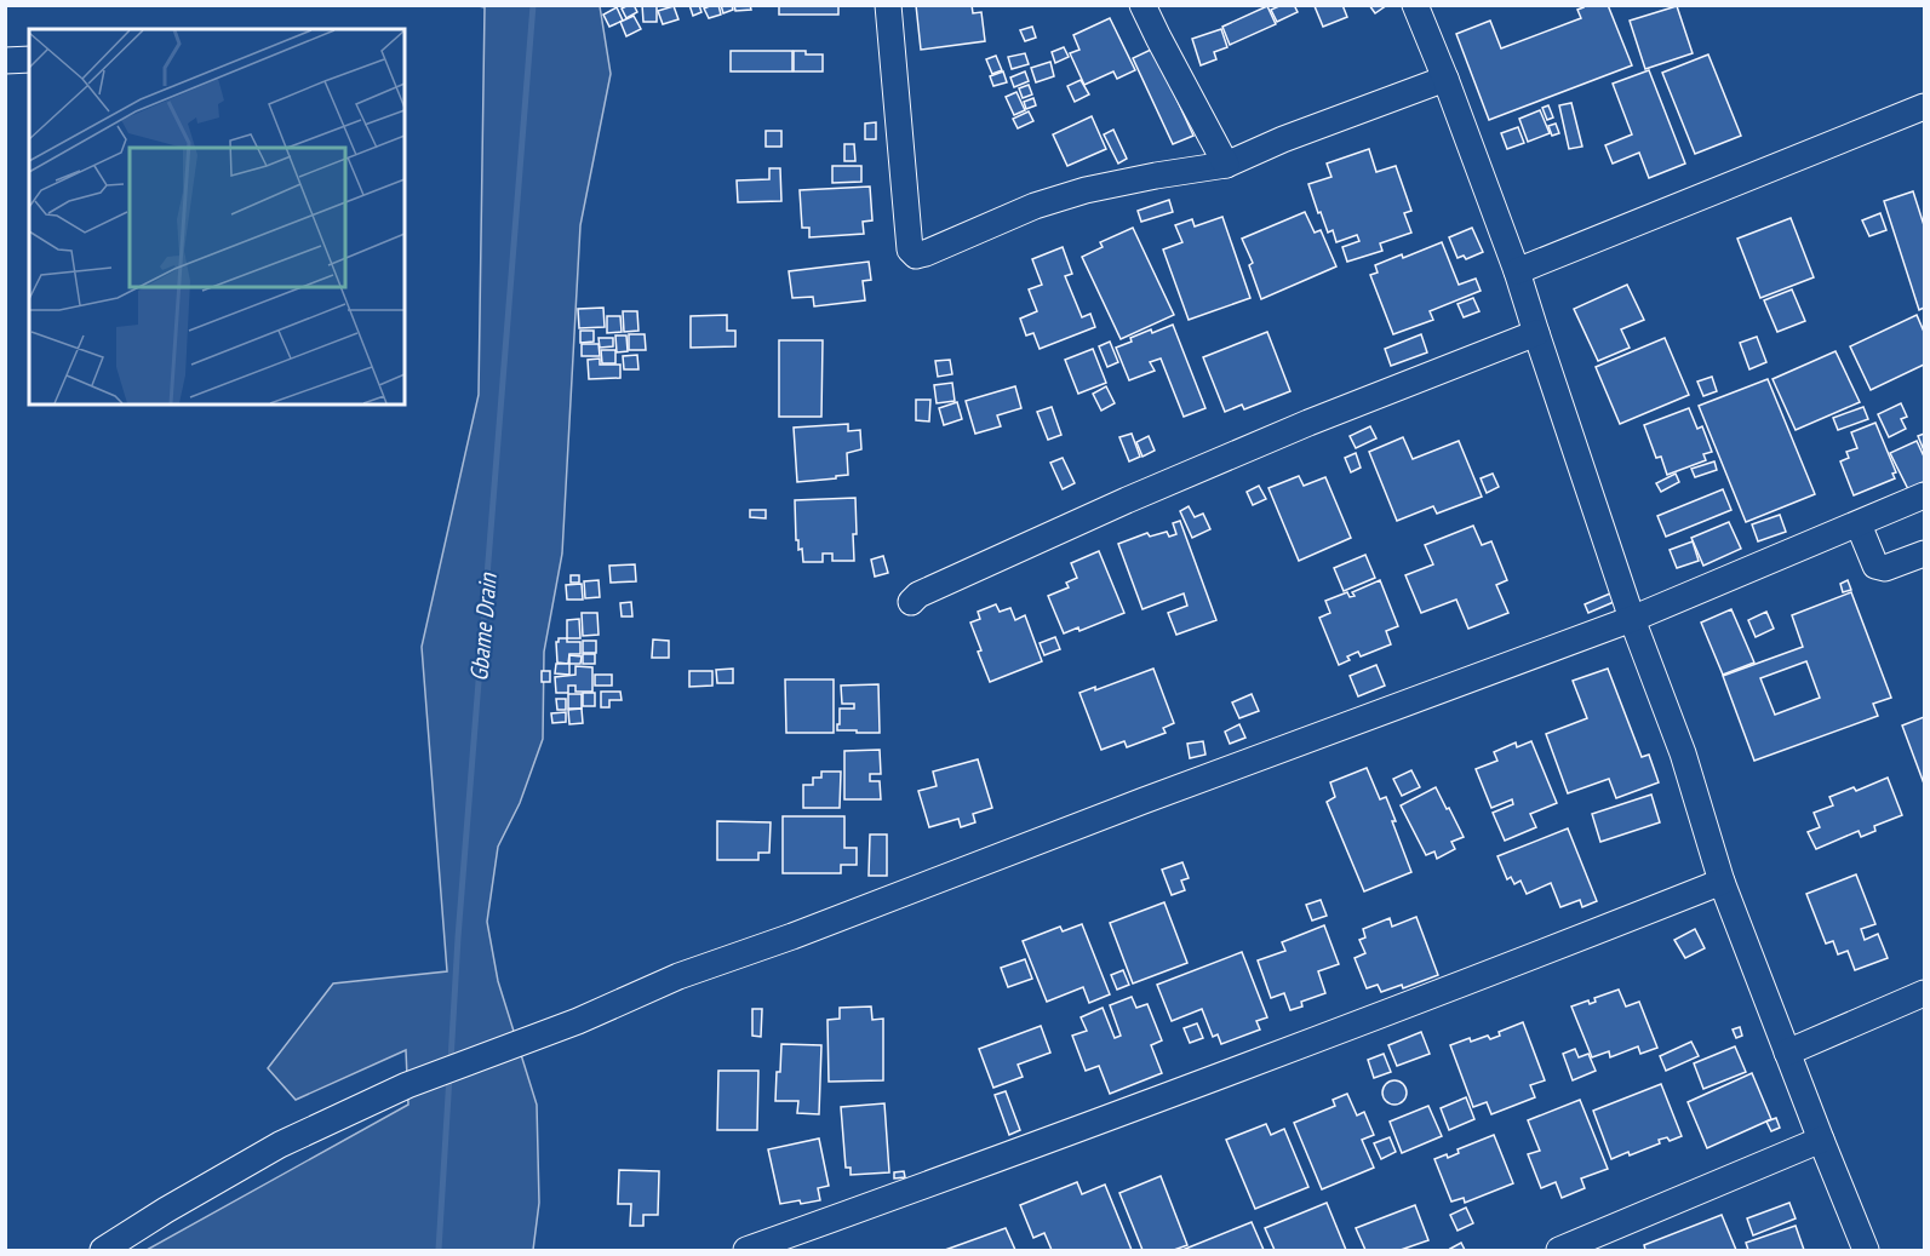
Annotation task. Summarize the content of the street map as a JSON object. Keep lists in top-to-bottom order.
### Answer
{
  "water": ["Gbame Drain"]
}
